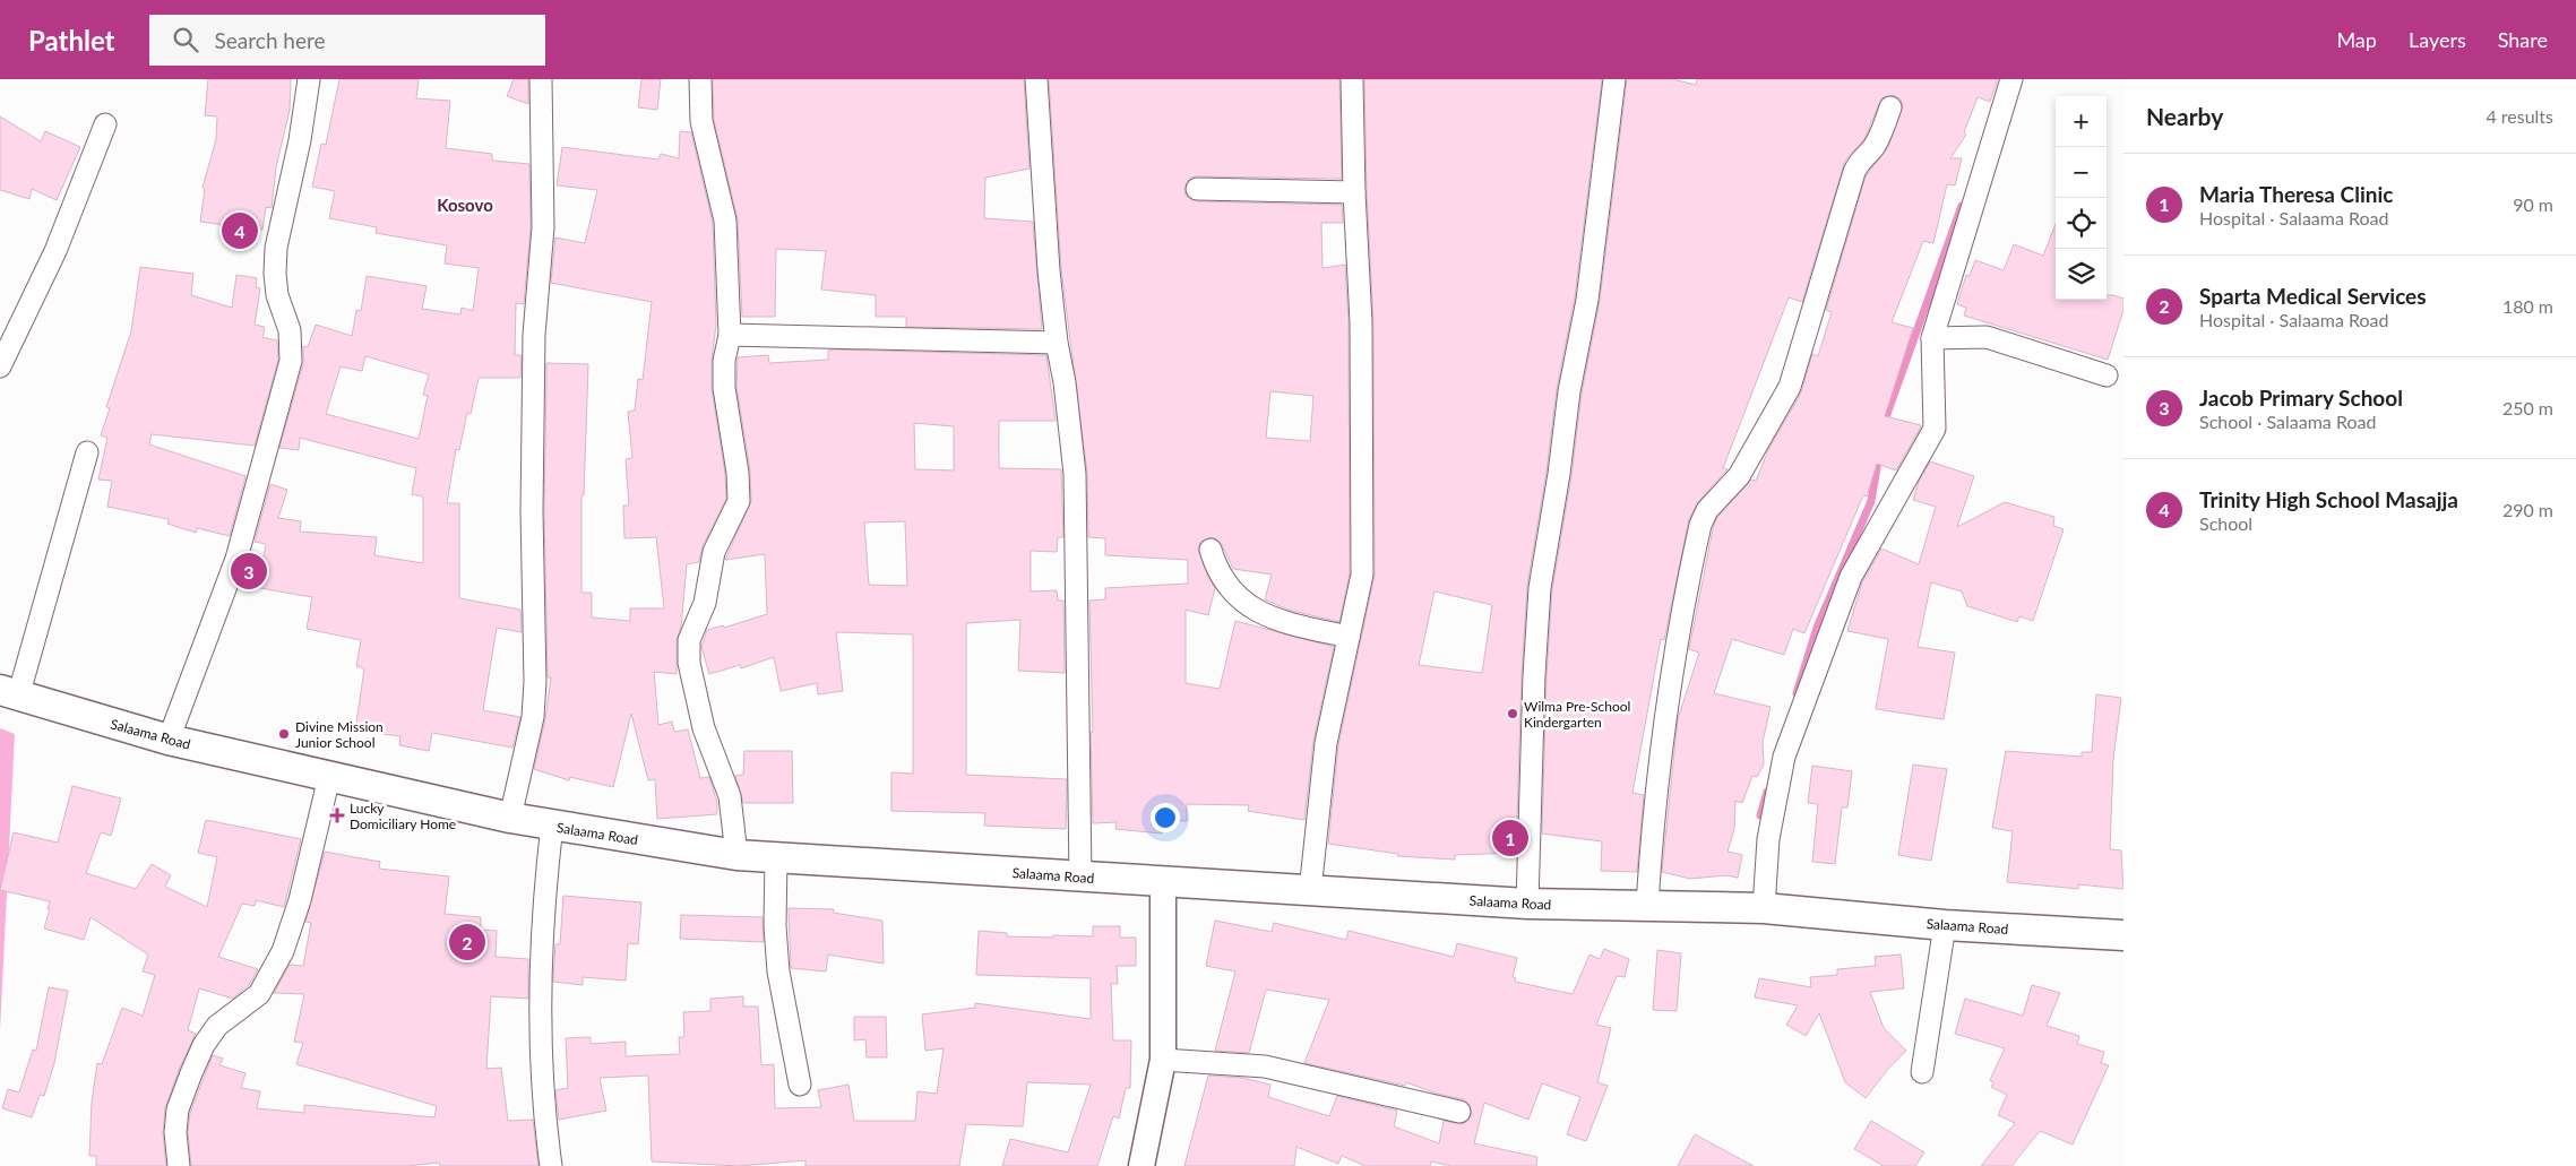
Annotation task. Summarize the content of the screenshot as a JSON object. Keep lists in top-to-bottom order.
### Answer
{
  "streets": {
    "main road": ["Salaama Road"]
  },
  "districts": ["Kosovo"],
  "places": {
    "other": ["Wilma Pre-School Kindergarten", "Divine Mission Junior School"],
    "health": ["Lucky Domiciliary Home"]
  },
  "page": {
    "header": "Pathlet",
    "search": "Search here",
    "nav": ["Map", "Layers", "Share"],
    "heading": ["Nearby", "4 results"],
    "map_buttons": ["+", "−"],
    "list": [
      {
        "mark": "1",
        "name": "Maria Theresa Clinic",
        "note": "Hospital · Salaama Road",
        "value": "90 m"
      },
      {
        "mark": "2",
        "name": "Sparta Medical Services",
        "note": "Hospital · Salaama Road",
        "value": "180 m"
      },
      {
        "mark": "3",
        "name": "Jacob Primary School",
        "note": "School · Salaama Road",
        "value": "250 m"
      },
      {
        "mark": "4",
        "name": "Trinity High School Masajja",
        "note": "School",
        "value": "290 m"
      }
    ],
    "pins": [
      "4",
      "3",
      "1",
      "2"
    ]
  }
}
